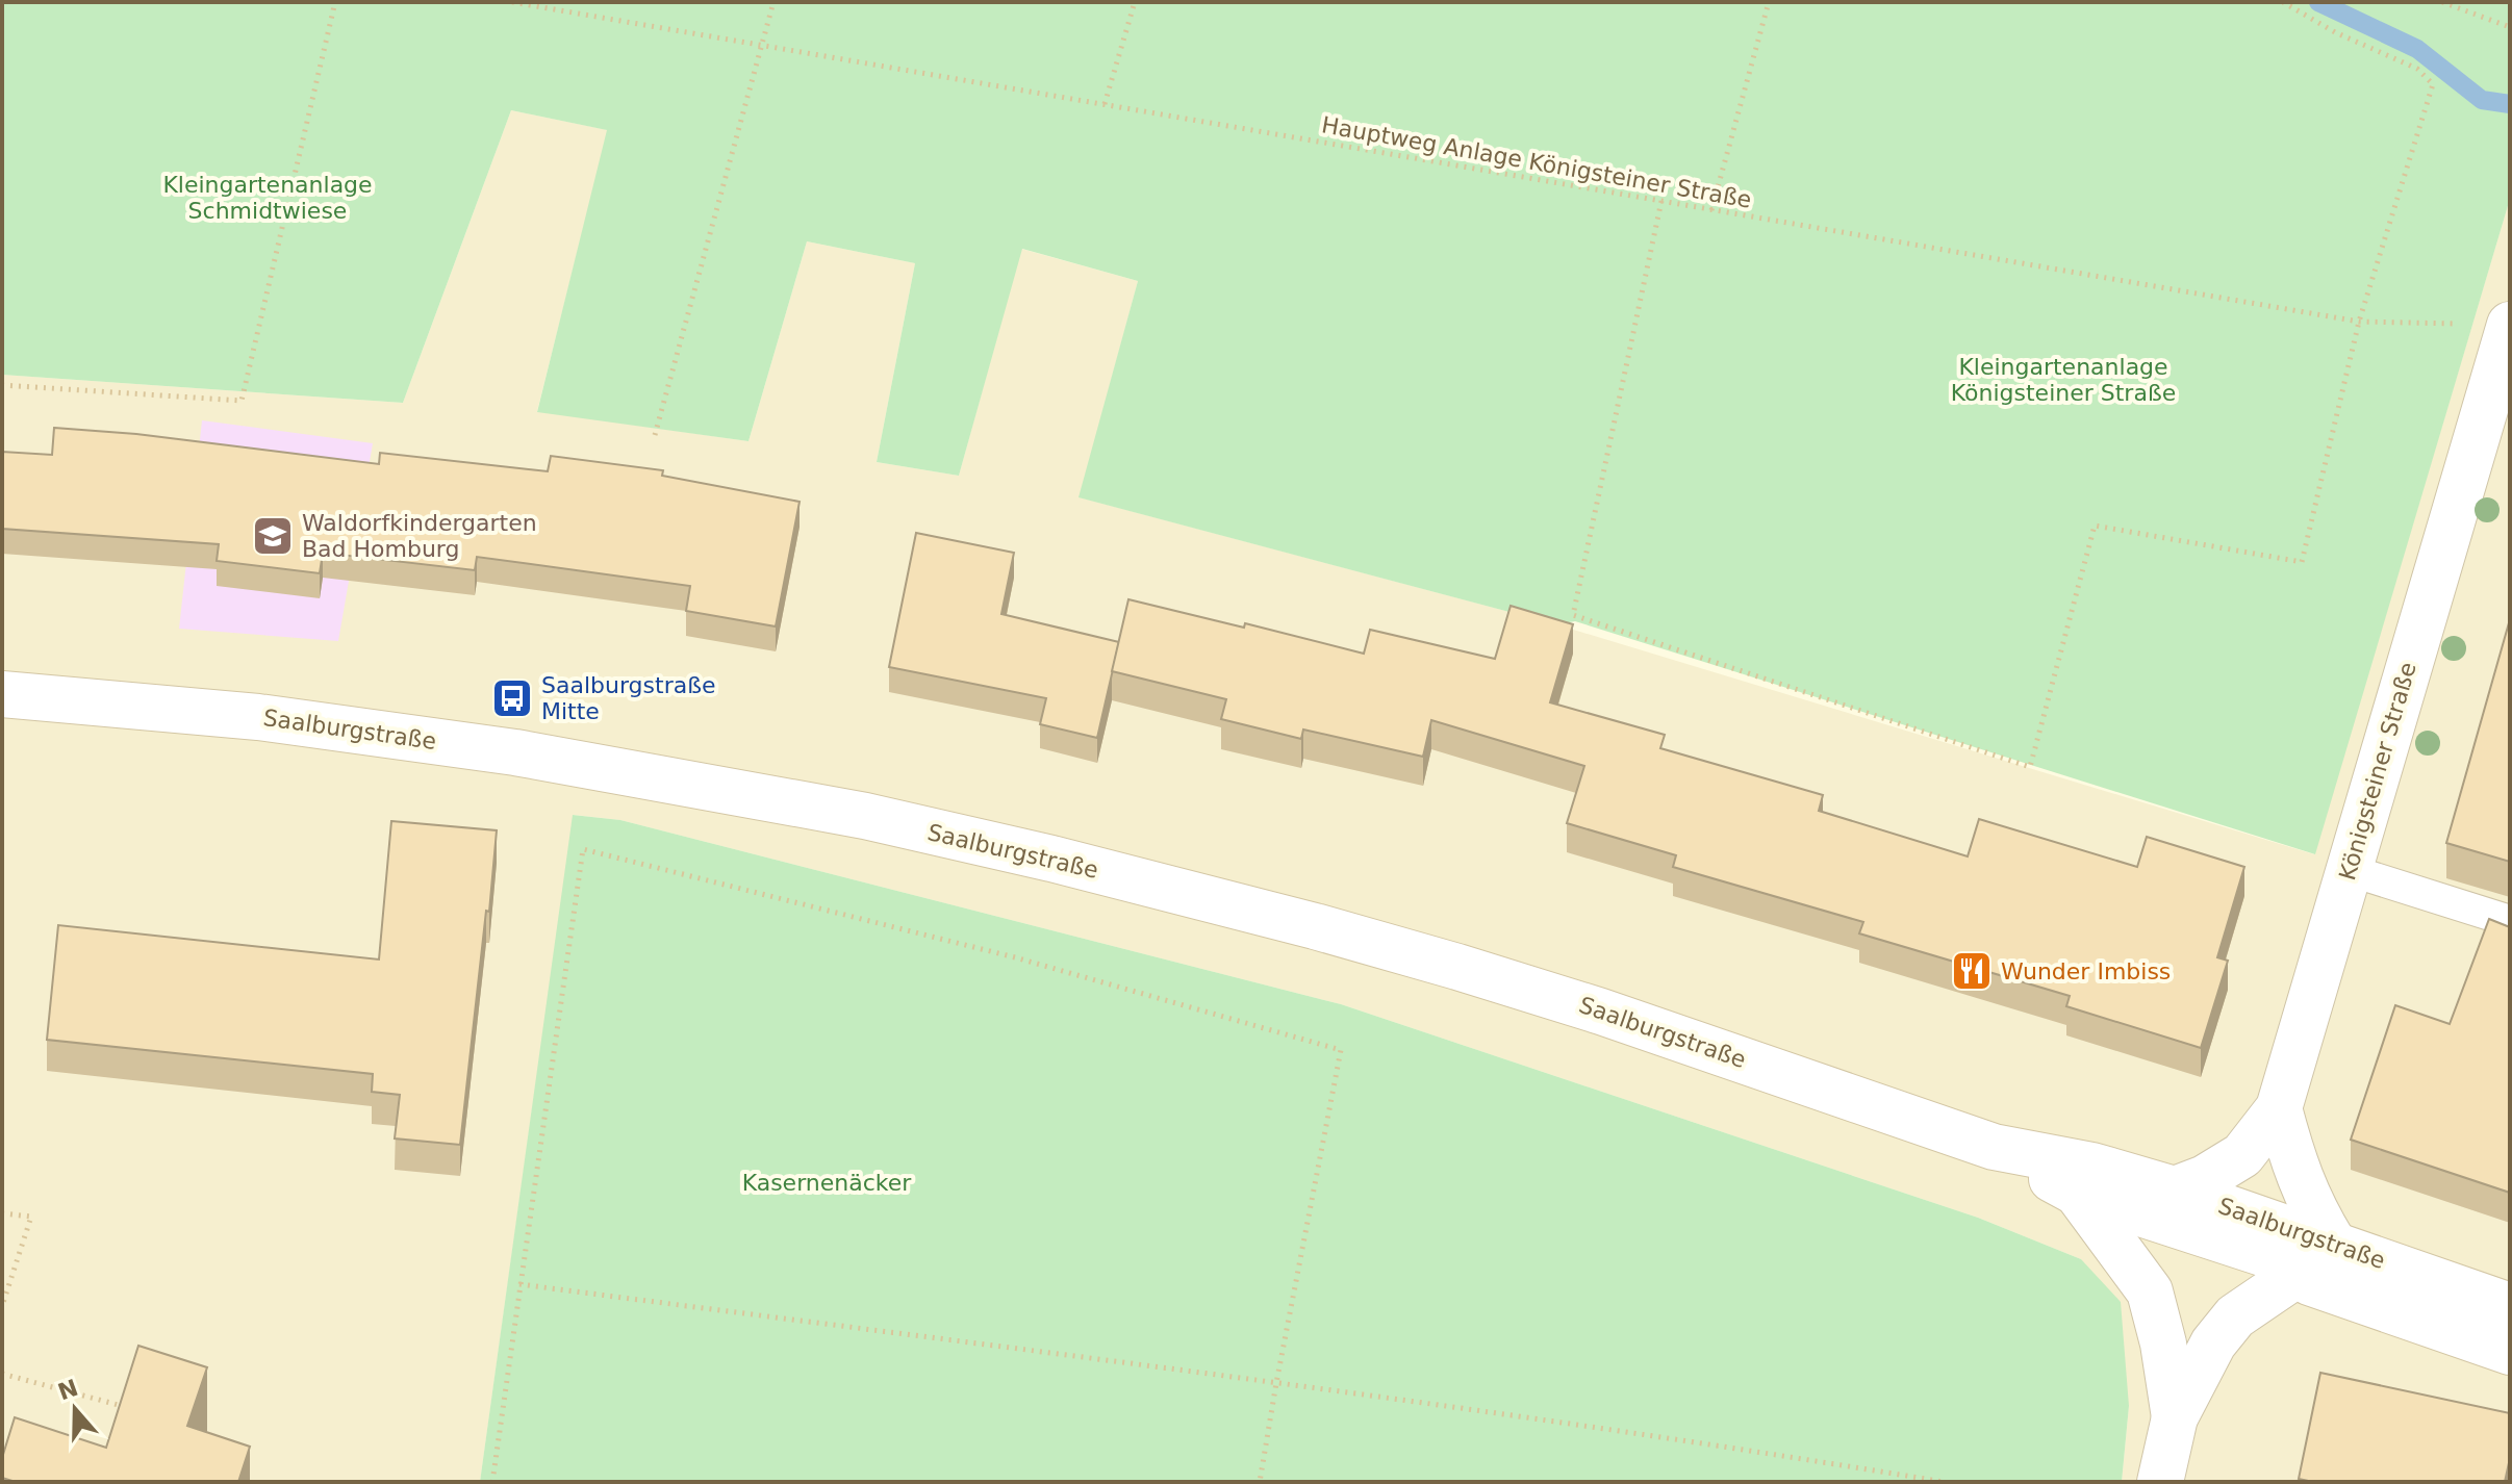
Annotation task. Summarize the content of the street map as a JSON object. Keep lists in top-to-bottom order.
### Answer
{
  "streets": {
    "street": ["Saalburgstraße", "Königsteiner Straße"],
    "path": ["Hauptweg Anlage Königsteiner Straße"]
  },
  "crossings": [
    ["Hauptweg Anlage Königsteiner Straße", "Königsteiner Straße"],
    ["Saalburgstraße", "Königsteiner Straße"]
  ],
  "parks": ["Kleingartenanlage Schmidtwiese", "Kleingartenanlage Königsteiner Straße", "Kasernenäcker"],
  "places": {
    "school or university": ["Waldorfkindergarten Bad Homburg"],
    "bus stop": ["Saalburgstraße Mitte"],
    "restaurant": ["Wunder Imbiss"]
  },
  "north": "top"
}
